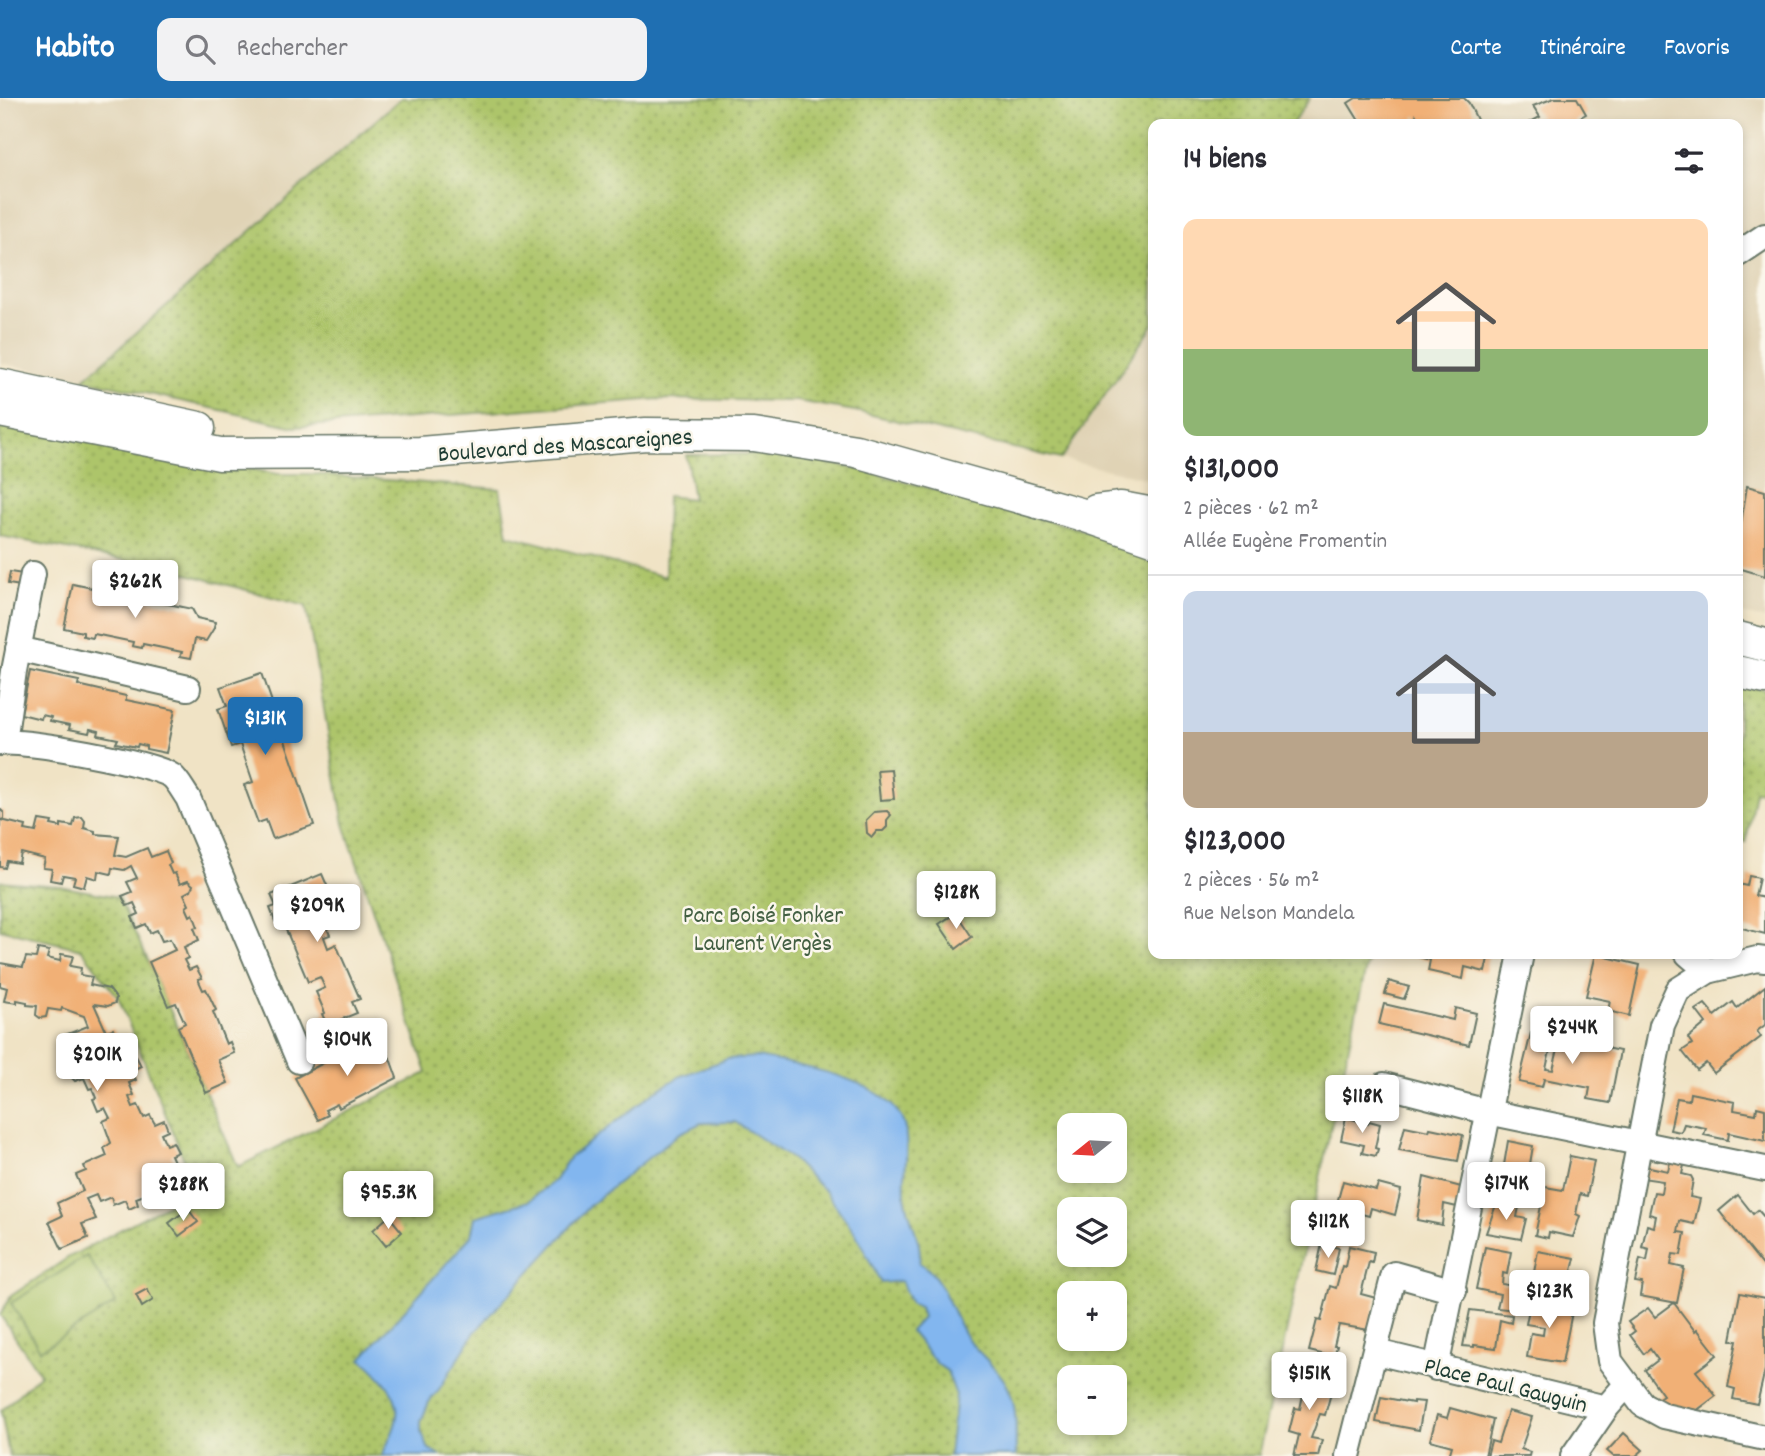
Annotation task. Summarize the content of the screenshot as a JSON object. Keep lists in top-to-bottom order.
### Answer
{
  "streets": {
    "main road": ["Boulevard des Mascareignes"],
    "street": ["Place Paul Gauguin"]
  },
  "parks": ["Parc Boisé Fonker Laurent Vergès"],
  "north": "left",
  "page": {
    "header": "Habito",
    "search": "Rechercher",
    "nav": ["Carte", "Itinéraire", "Favoris"],
    "heading": "14 biens",
    "list": [
      {
        "name": "$131,000",
        "note": "2 pièces · 62 m² · Allée Eugène Fromentin"
      },
      {
        "name": "$123,000",
        "note": "2 pièces · 56 m² · Rue Nelson Mandela"
      }
    ],
    "price": [
      "$262K",
      "$131K",
      "$128K",
      "$209K",
      "$244K",
      "$104K",
      "$201K",
      "$118K",
      "$174K",
      "$288K",
      "$95.3K",
      "$112K",
      "$123K",
      "$151K"
    ],
    "map_buttons": ["+", "−"]
  }
}
